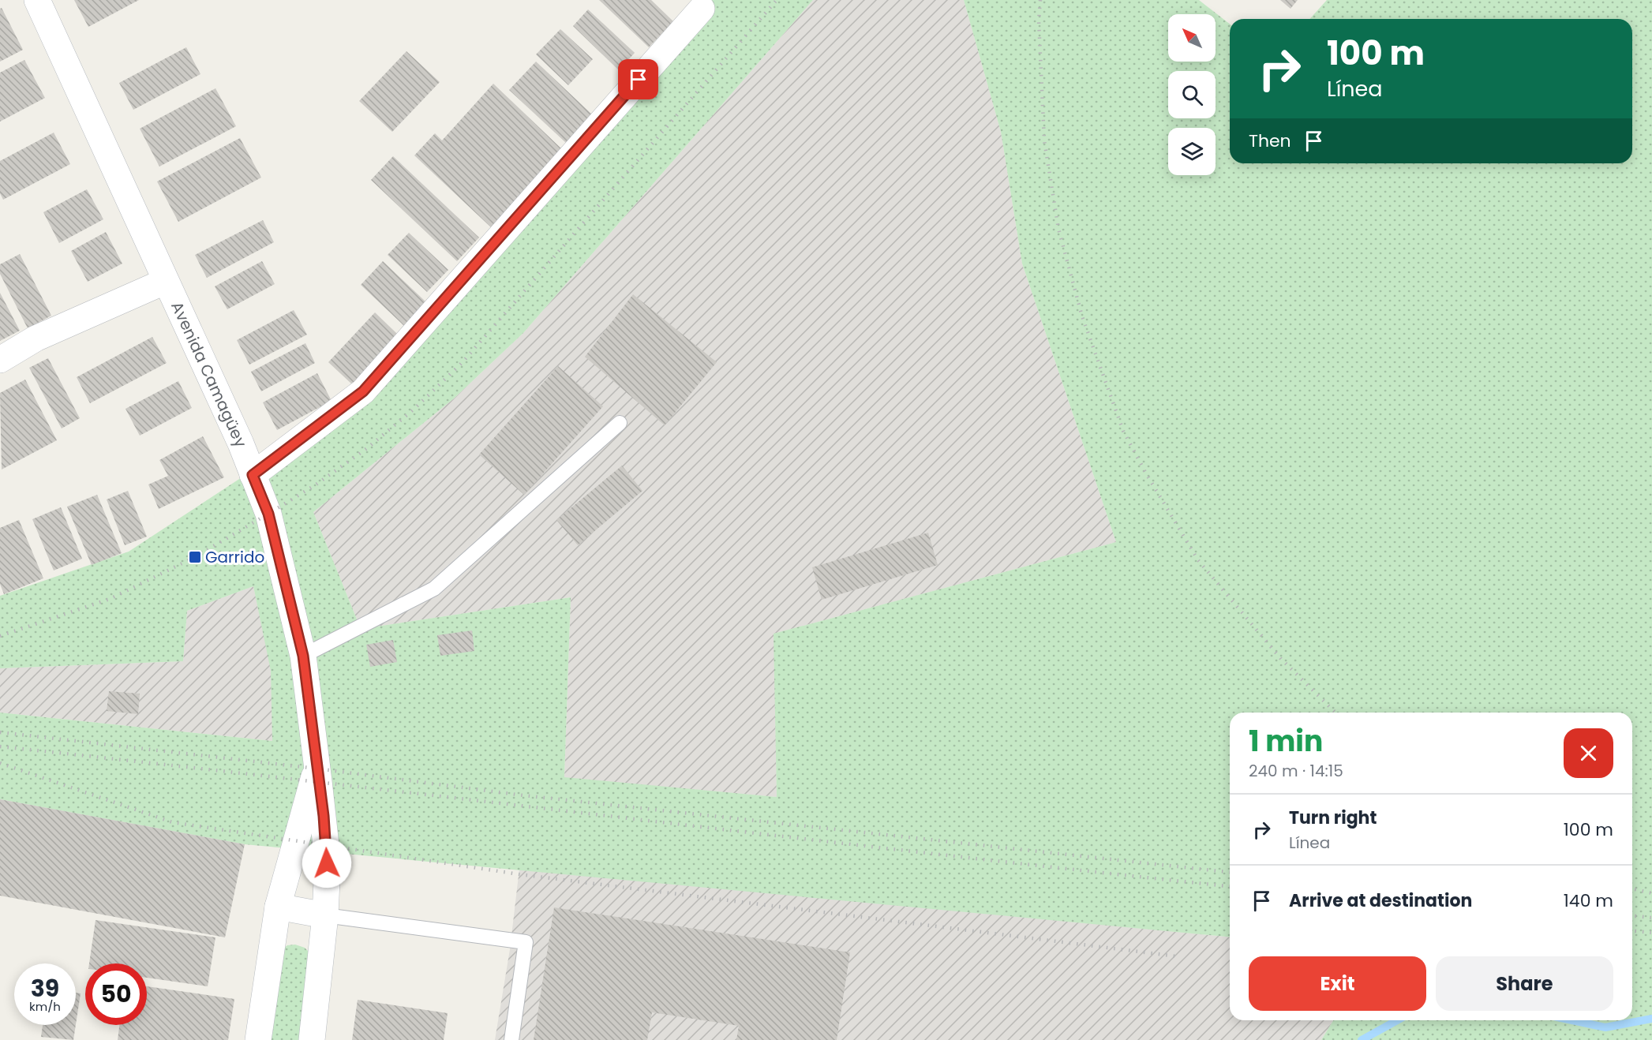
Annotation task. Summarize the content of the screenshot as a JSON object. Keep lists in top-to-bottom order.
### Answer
{
  "streets": {
    "main road": ["Avenida Camagüey"]
  },
  "places": {
    "transit": ["Garrido"]
  },
  "north": "top left",
  "page": {
    "turn": ["100 m", "Línea"],
    "then": "Then",
    "heading": ["1 min", "240 m · 14:15"],
    "list": [
      {
        "name": "Turn right",
        "note": "Línea",
        "value": "100 m"
      },
      {
        "name": "Arrive at destination",
        "value": "140 m"
      }
    ],
    "buttons": ["Exit", "Share"],
    "speed": "39 km/h",
    "limit": "50"
  }
}
